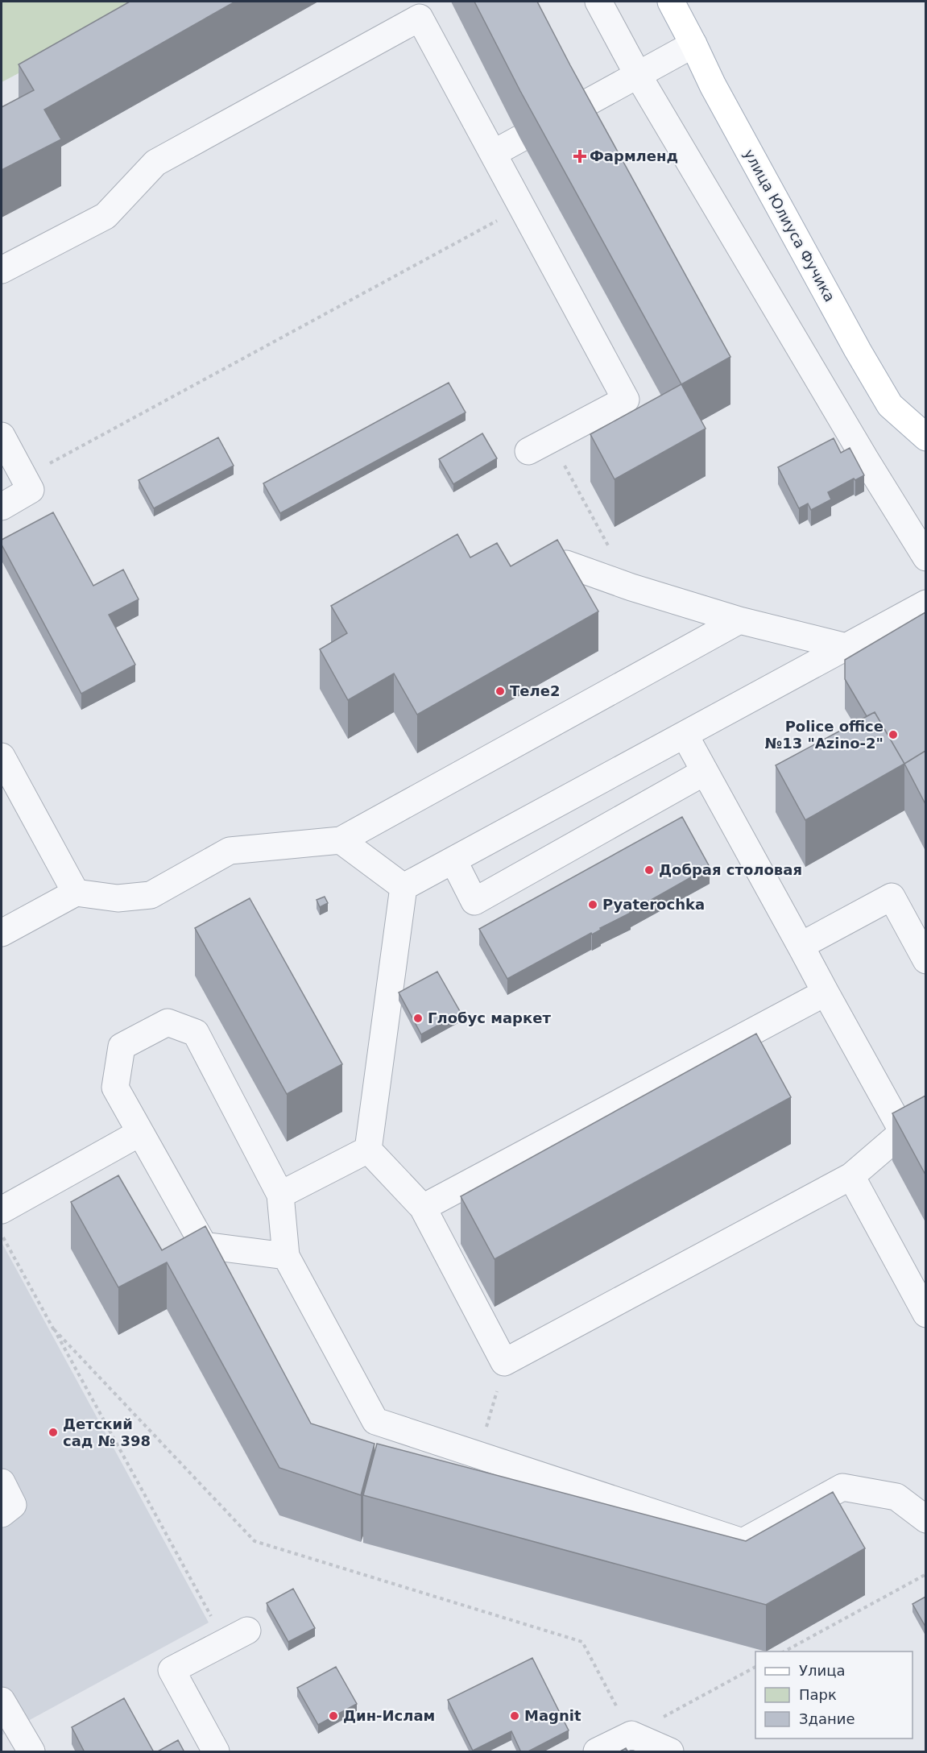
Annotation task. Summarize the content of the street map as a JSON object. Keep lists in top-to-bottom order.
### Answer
{
  "streets": {
    "main road": ["улица Юлиуса Фучика"]
  },
  "places": {
    "health": ["Фармленд"],
    "other": [
      "Теле2",
      "Police office №13 \"Azino-2\"",
      "Добрая столовая",
      "Pyaterochka",
      "Глобус маркет",
      "Детский сад № 398",
      "Дин-Ислам",
      "Magnit"
    ]
  },
  "legend": ["Улица", "Парк", "Здание"]
}
